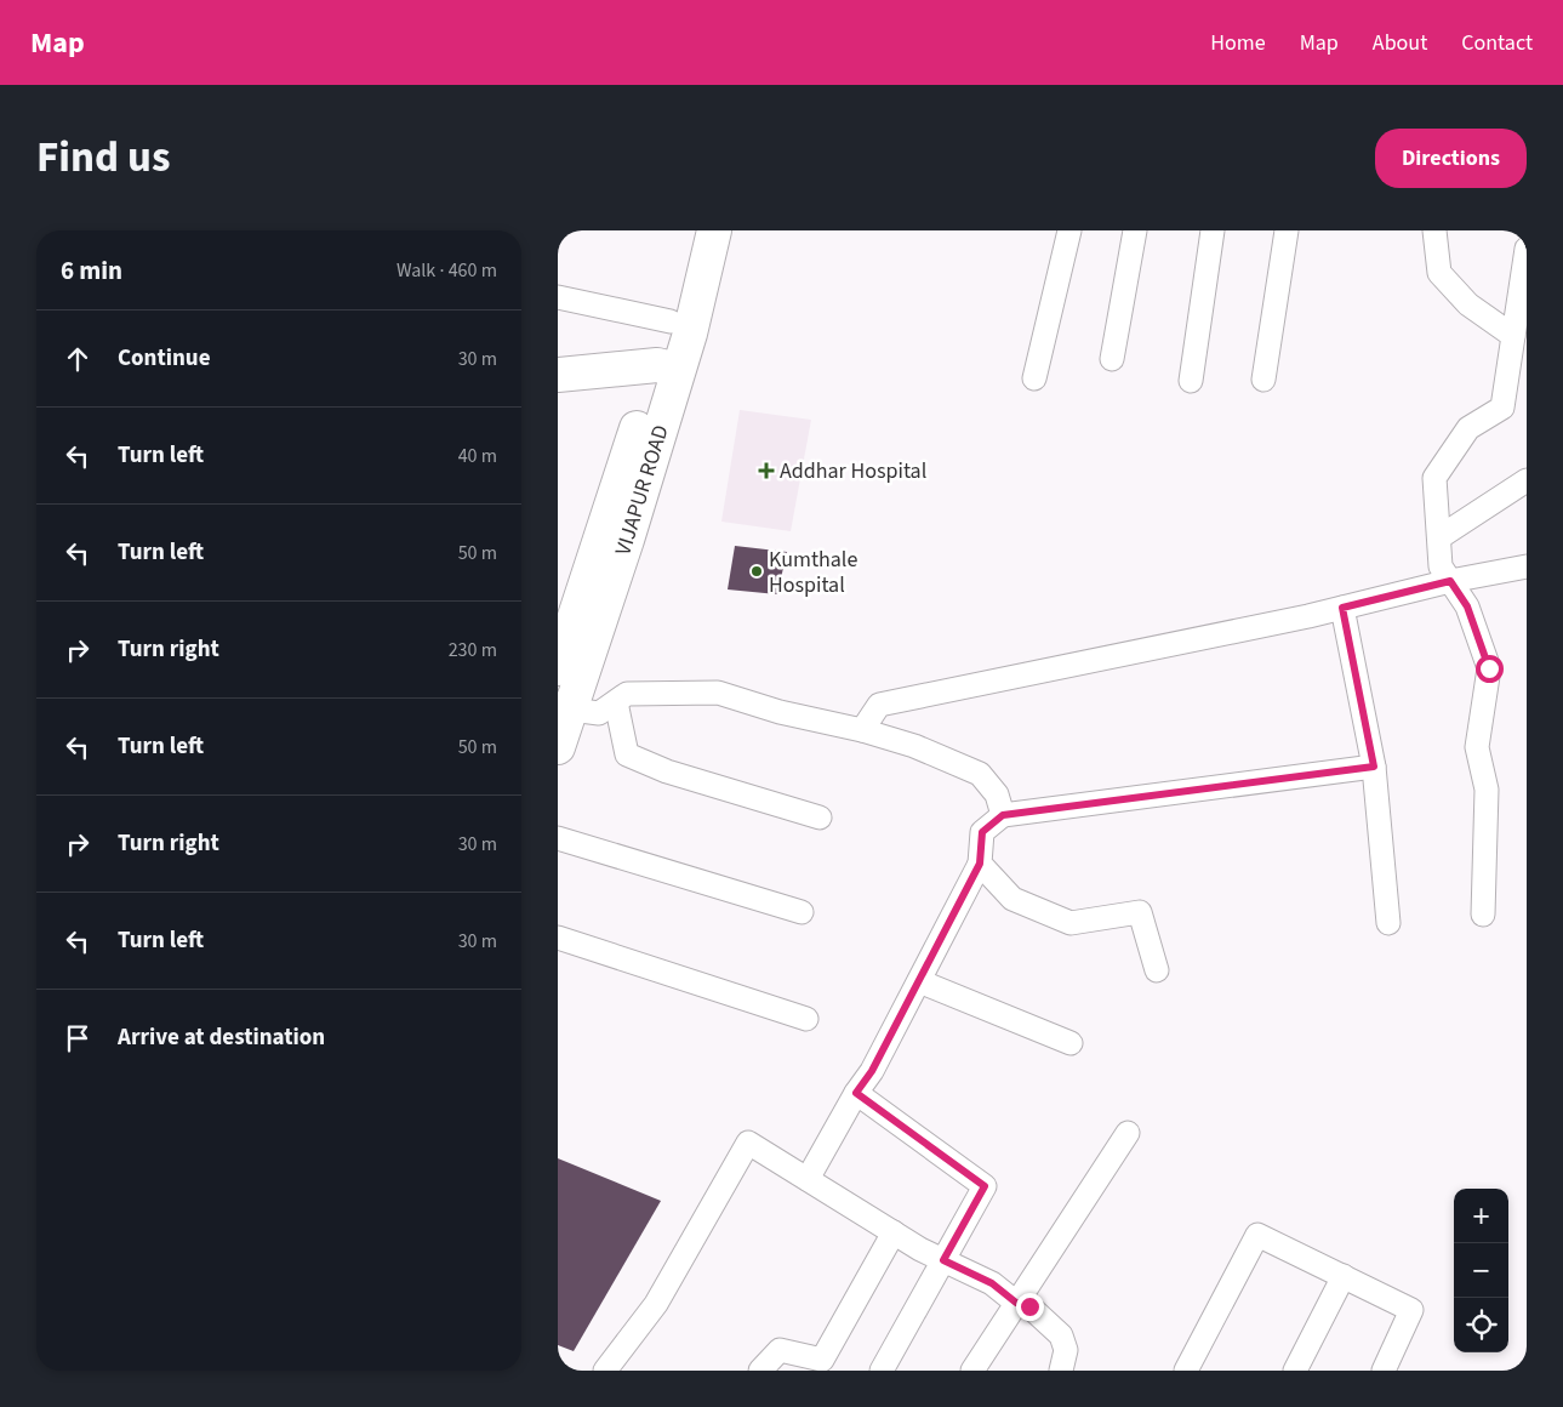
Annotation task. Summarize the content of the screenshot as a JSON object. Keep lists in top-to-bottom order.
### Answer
{
  "streets": {
    "main road": ["VIJAPUR ROAD"]
  },
  "places": {
    "health": ["Addhar Hospital"],
    "other": ["Kumthale Hospital"]
  },
  "page": {
    "header": "Map",
    "nav": [
      "Home",
      "Map",
      "About",
      "Contact"
    ],
    "title": "Find us",
    "buttons": "Directions",
    "heading": ["6 min", "Walk · 460 m"],
    "list": [
      ["Continue", "30 m"],
      ["Turn left", "40 m"],
      ["Turn left", "50 m"],
      ["Turn right", "230 m"],
      ["Turn left", "50 m"],
      ["Turn right", "30 m"],
      ["Turn left", "30 m"],
      "Arrive at destination"
    ],
    "map_buttons": ["+", "−"]
  }
}
